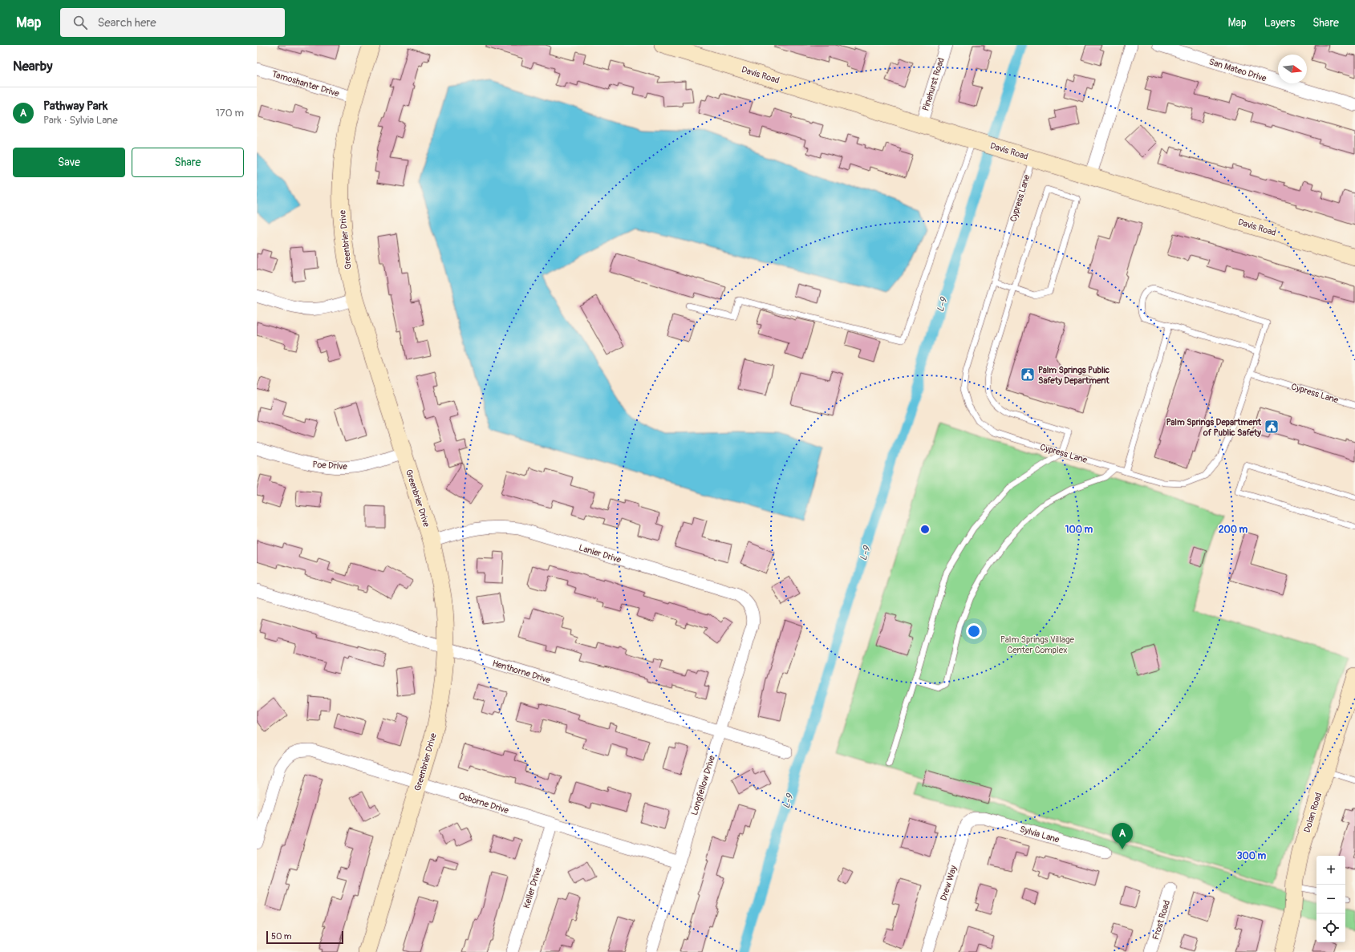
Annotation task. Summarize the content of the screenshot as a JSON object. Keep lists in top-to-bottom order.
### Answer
{
  "streets": {
    "street": [
      "San Mateo Drive",
      "Davis Road",
      "Tamoshanter Drive",
      "Pinehurst Road",
      "Greenbrier Drive",
      "Poe Drive",
      "Lanier Drive",
      "Henthorne Drive",
      "Longfellow Drive",
      "Osborne Drive",
      "Dolan Road",
      "Sylvia Lane",
      "Drew Way",
      "Keller Drive",
      "Frost Road"
    ],
    "lane": ["Cypress Lane"]
  },
  "crossings": [
    ["Davis Road", "Pinehurst Road"],
    ["Davis Road", "Cypress Lane"],
    ["Tamoshanter Drive", "Greenbrier Drive"],
    ["Greenbrier Drive", "Poe Drive"],
    ["Greenbrier Drive", "Lanier Drive"],
    ["Greenbrier Drive", "Henthorne Drive"],
    ["Greenbrier Drive", "Osborne Drive"],
    ["Lanier Drive", "Longfellow Drive"],
    ["Henthorne Drive", "Longfellow Drive"],
    ["Longfellow Drive", "Osborne Drive"],
    ["Osborne Drive", "Keller Drive"],
    ["Sylvia Lane", "Drew Way"]
  ],
  "water": ["L-9"],
  "parks": ["Palm Springs Village Center Complex"],
  "places": {
    "public building": ["Palm Springs Public Safety Department", "Palm Springs Department of Public Safety"]
  },
  "scale_bar": "50 m",
  "north": "right",
  "page": {
    "header": "Map",
    "search": "Search here",
    "nav": ["Map", "Layers", "Share"],
    "heading": "Nearby",
    "list": [
      {
        "mark": "A",
        "name": "Pathway Park",
        "note": "Park · Sylvia Lane",
        "value": "170 m"
      }
    ],
    "buttons": ["Save", "Share"],
    "pins": "A",
    "map_buttons": ["+", "−"],
    "scale": "50 m"
  },
  "rings": ["100 m", "200 m", "300 m"]
}
